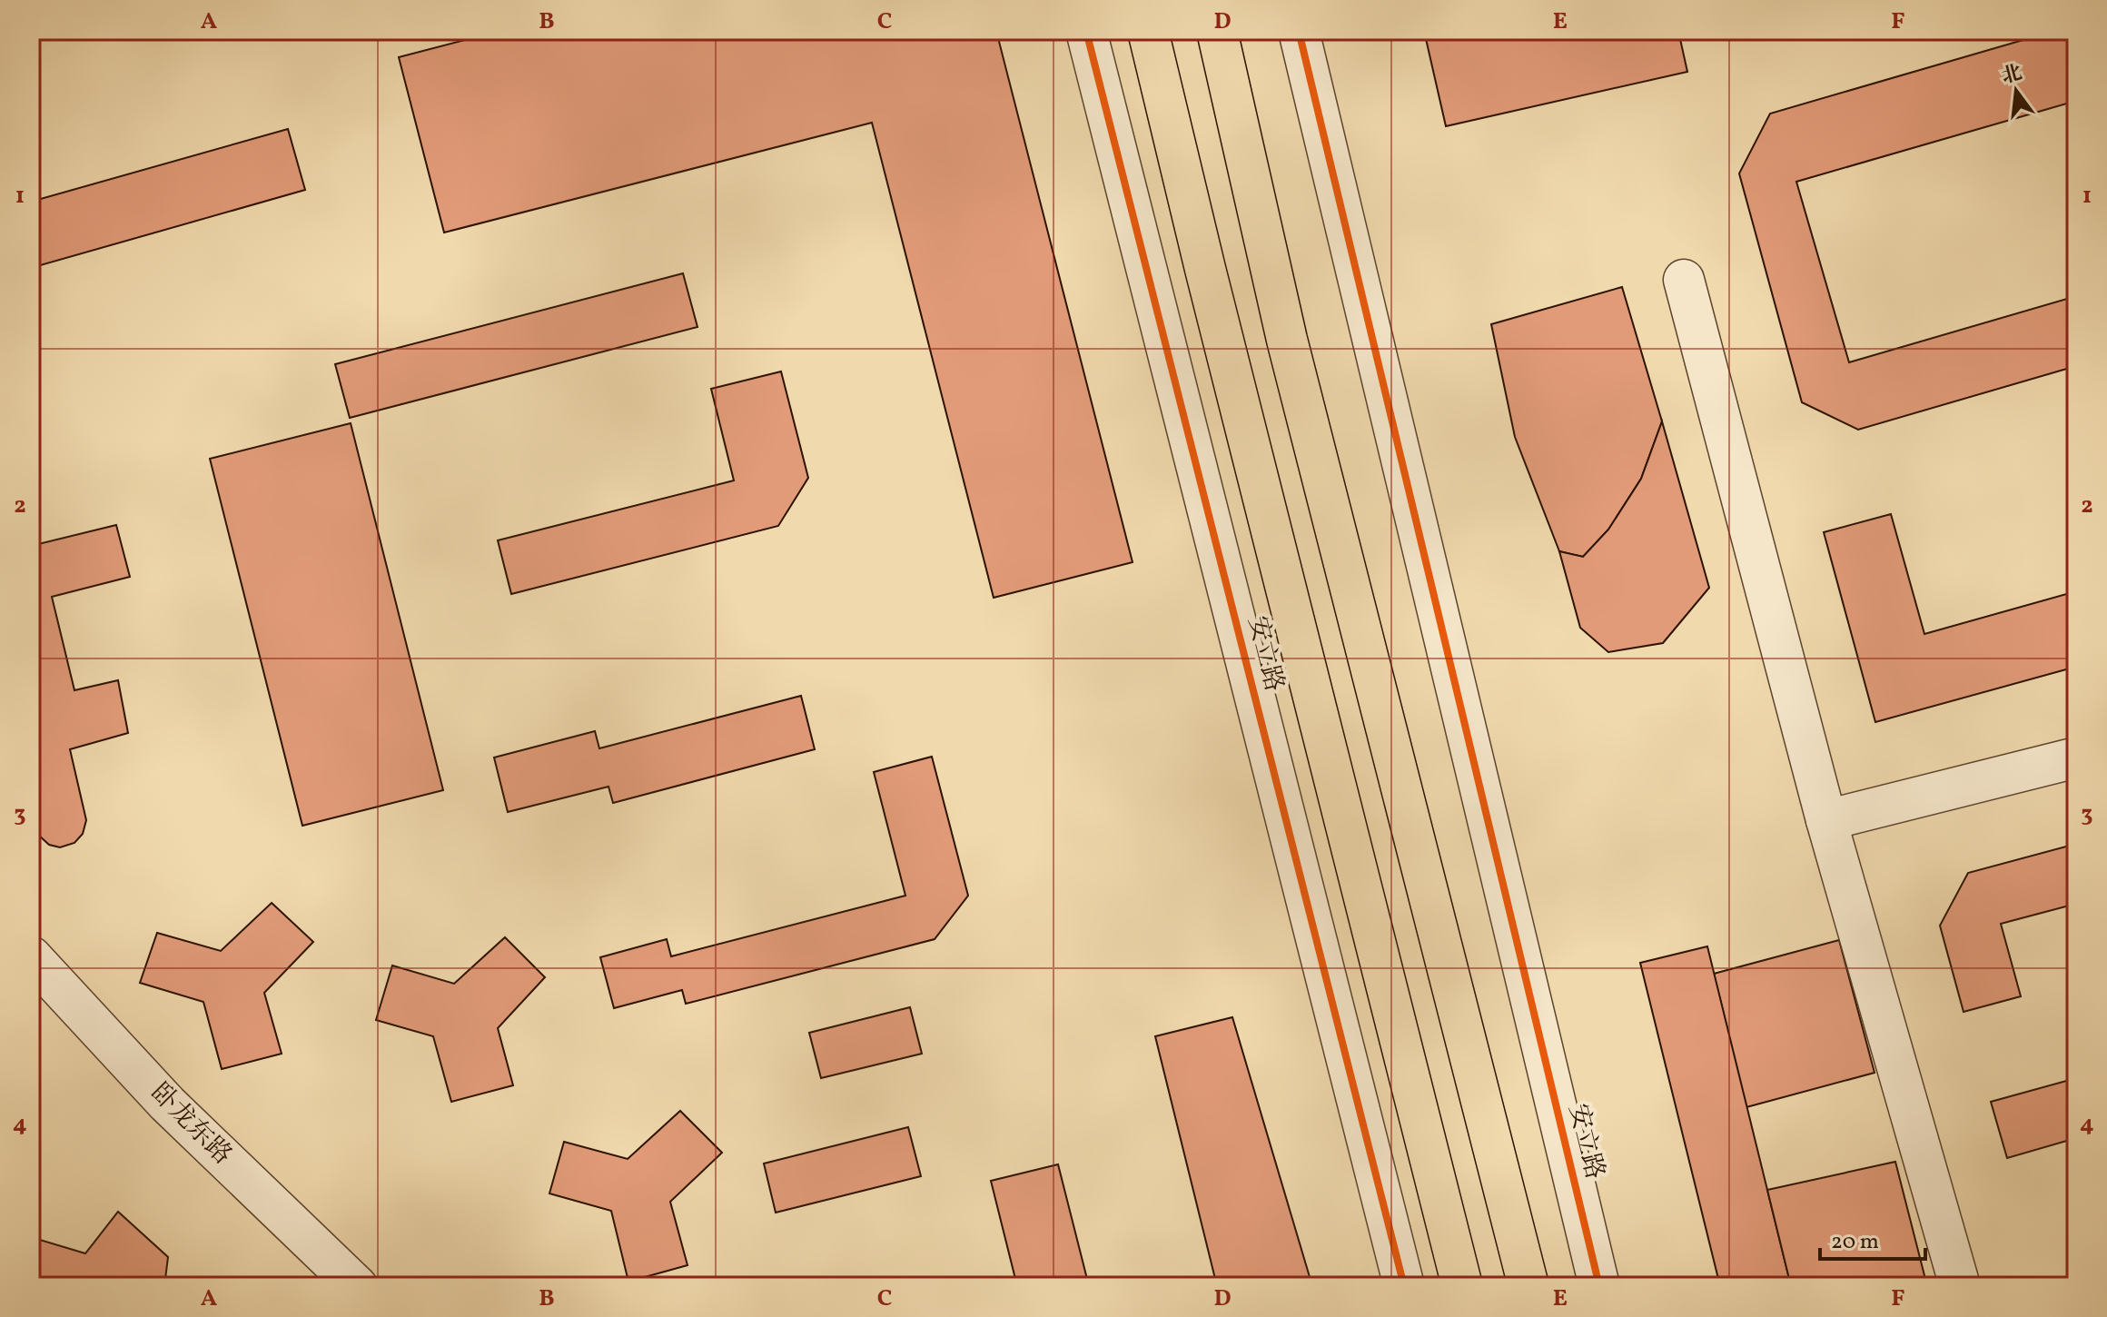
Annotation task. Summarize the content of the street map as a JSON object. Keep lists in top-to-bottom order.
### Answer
{
  "streets": {
    "main road": ["安立路"],
    "street": ["卧龙东路"]
  },
  "scale_bar": "20 m",
  "north": "top",
  "grid": {
    "columns": [
      "A",
      "B",
      "C",
      "D",
      "E",
      "F"
    ],
    "rows": [
      "1",
      "2",
      "3",
      "4"
    ]
  }
}
